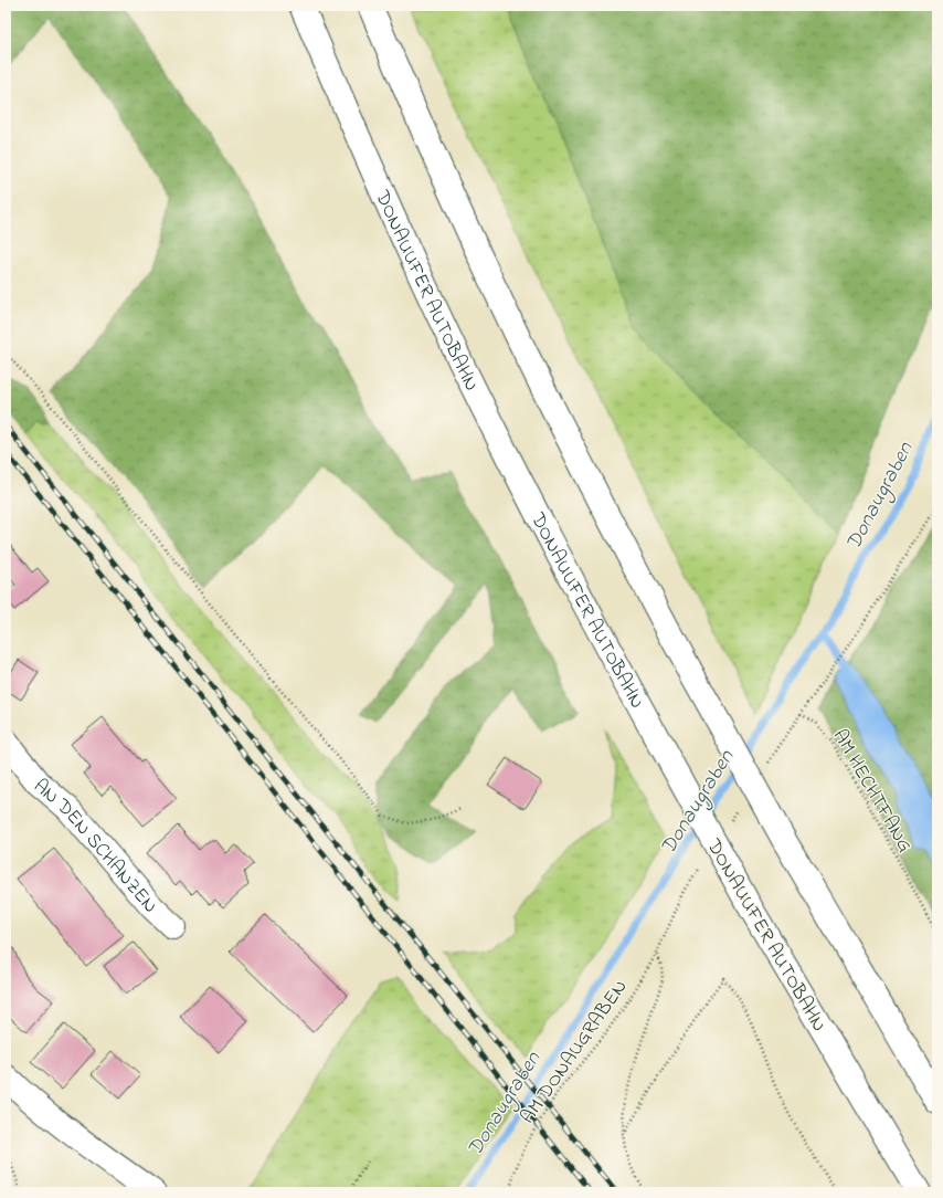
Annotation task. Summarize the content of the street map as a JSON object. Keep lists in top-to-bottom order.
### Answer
{
  "streets": {
    "main road": ["DONAUUFER AUTOBAHN", "AN DEN SCHANZEN"],
    "path": ["AM HECHTFANG", "AM DONAUGRABEN"]
  },
  "water": ["Donaugraben"]
}
